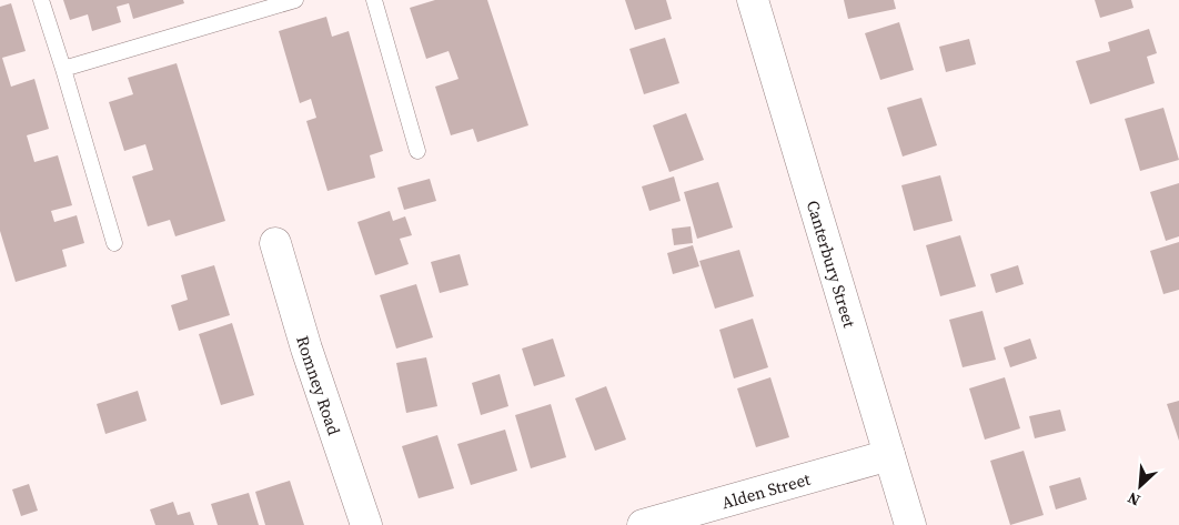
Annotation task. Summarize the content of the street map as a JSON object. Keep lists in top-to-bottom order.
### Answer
{
  "streets": {
    "street": ["Canterbury Street", "Romney Road", "Alden Street"]
  },
  "crossings": [
    ["Canterbury Street", "Alden Street"]
  ],
  "north": "bottom left"
}
